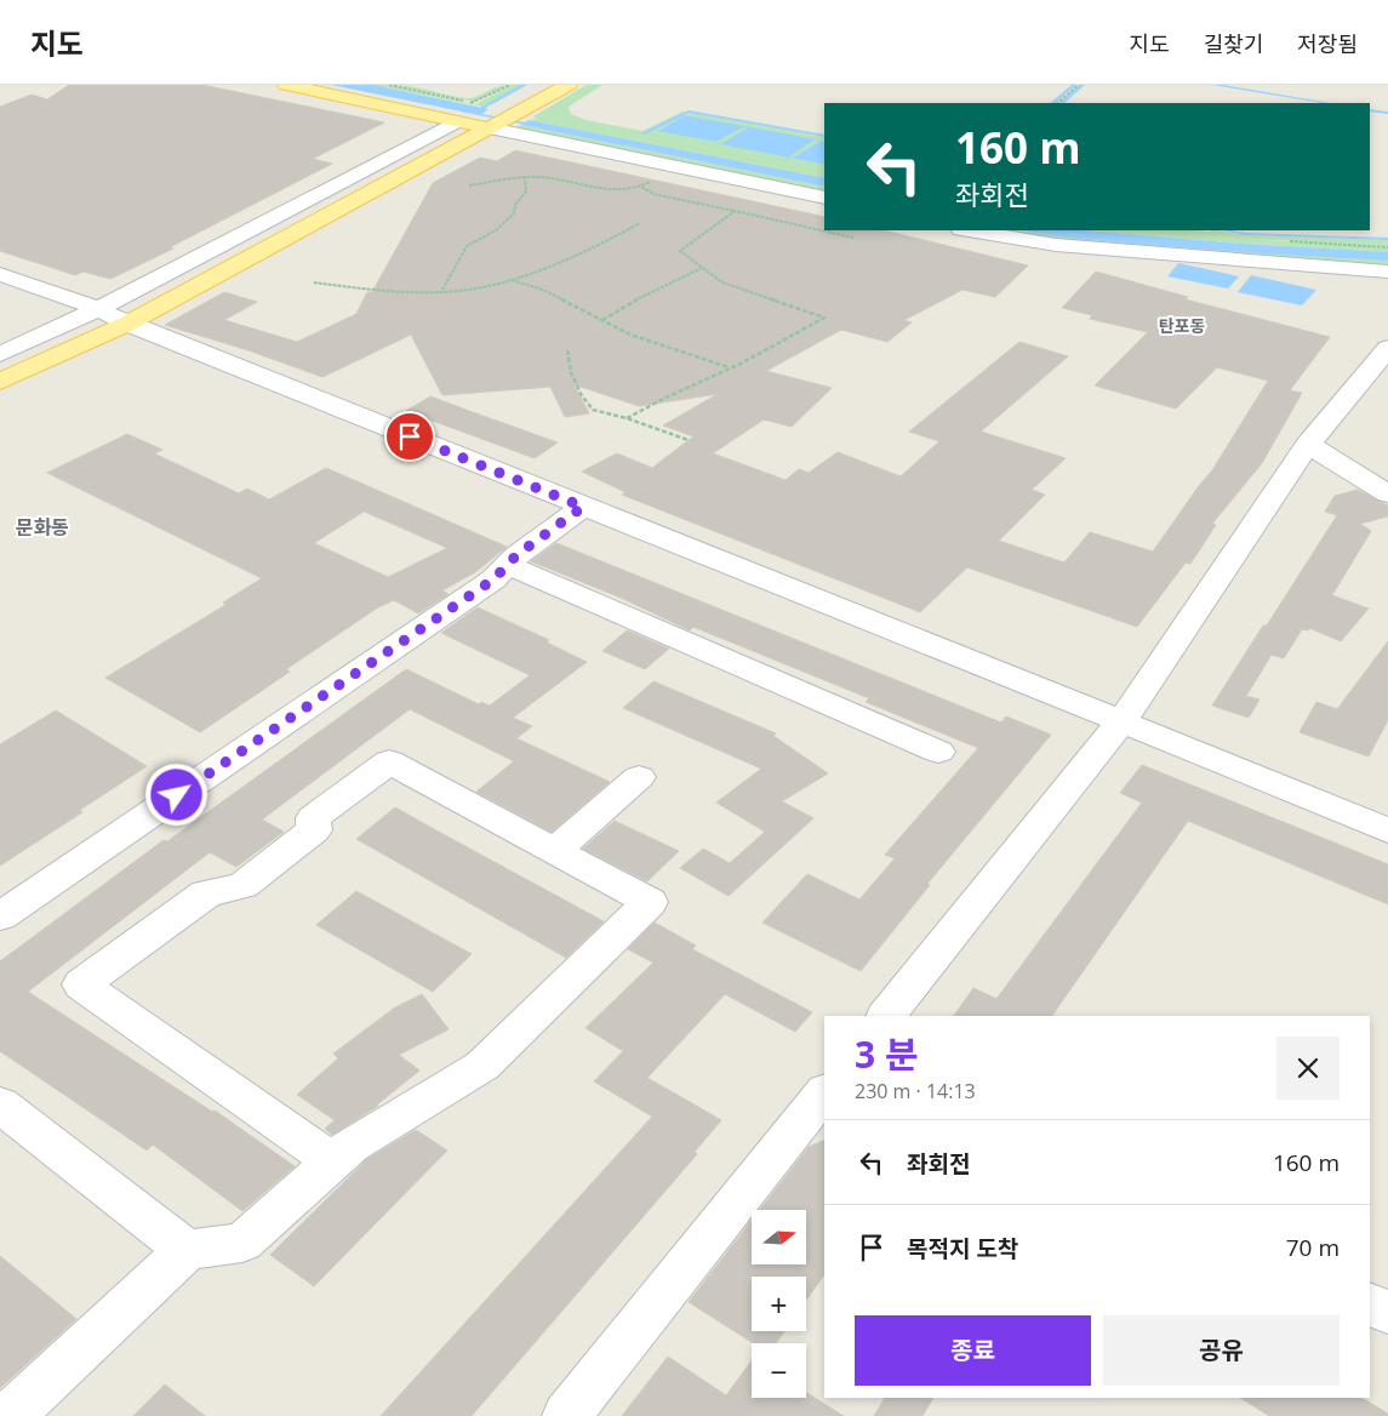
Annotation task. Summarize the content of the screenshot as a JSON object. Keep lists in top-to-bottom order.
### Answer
{
  "districts": ["탄포동", "문화동"],
  "north": "right",
  "page": {
    "header": "지도",
    "nav": ["지도", "길찾기", "저장됨"],
    "turn": ["160 m", "좌회전"],
    "heading": ["3 분", "230 m · 14:13"],
    "list": [
      {
        "name": "좌회전",
        "value": "160 m"
      },
      {
        "name": "목적지 도착",
        "value": "70 m"
      }
    ],
    "map_buttons": ["+", "−"],
    "buttons": ["종료", "공유"]
  }
}
